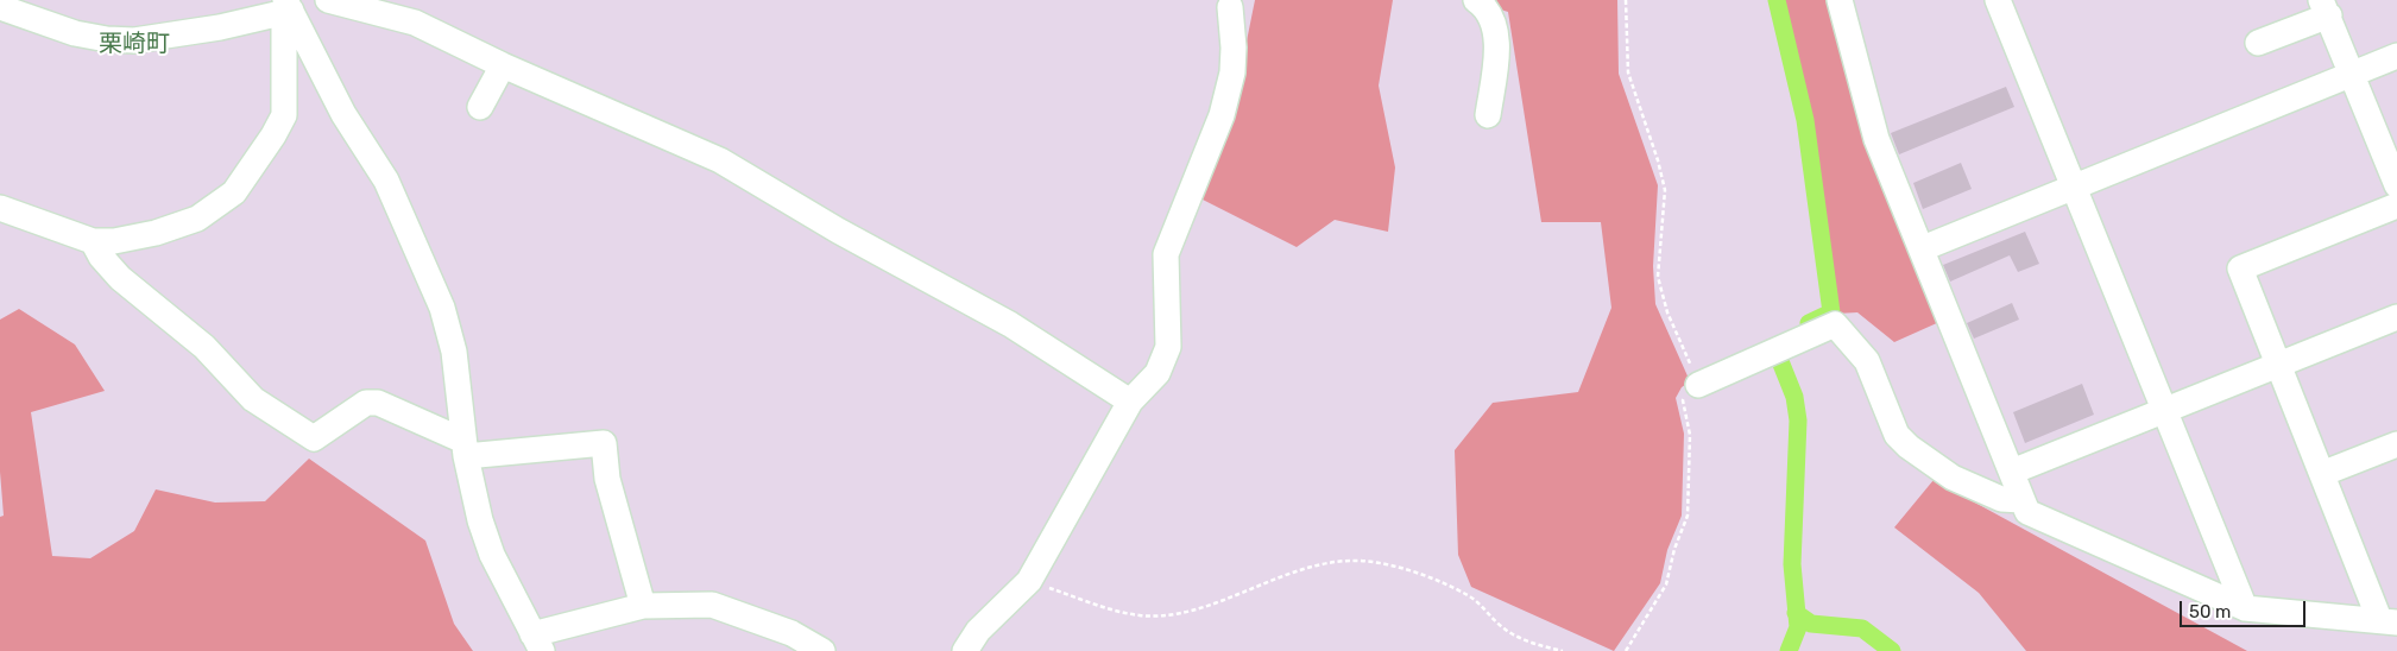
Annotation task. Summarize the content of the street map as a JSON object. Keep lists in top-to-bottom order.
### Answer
{
  "districts": ["栗崎町"],
  "scale_bar": "50 m"
}
